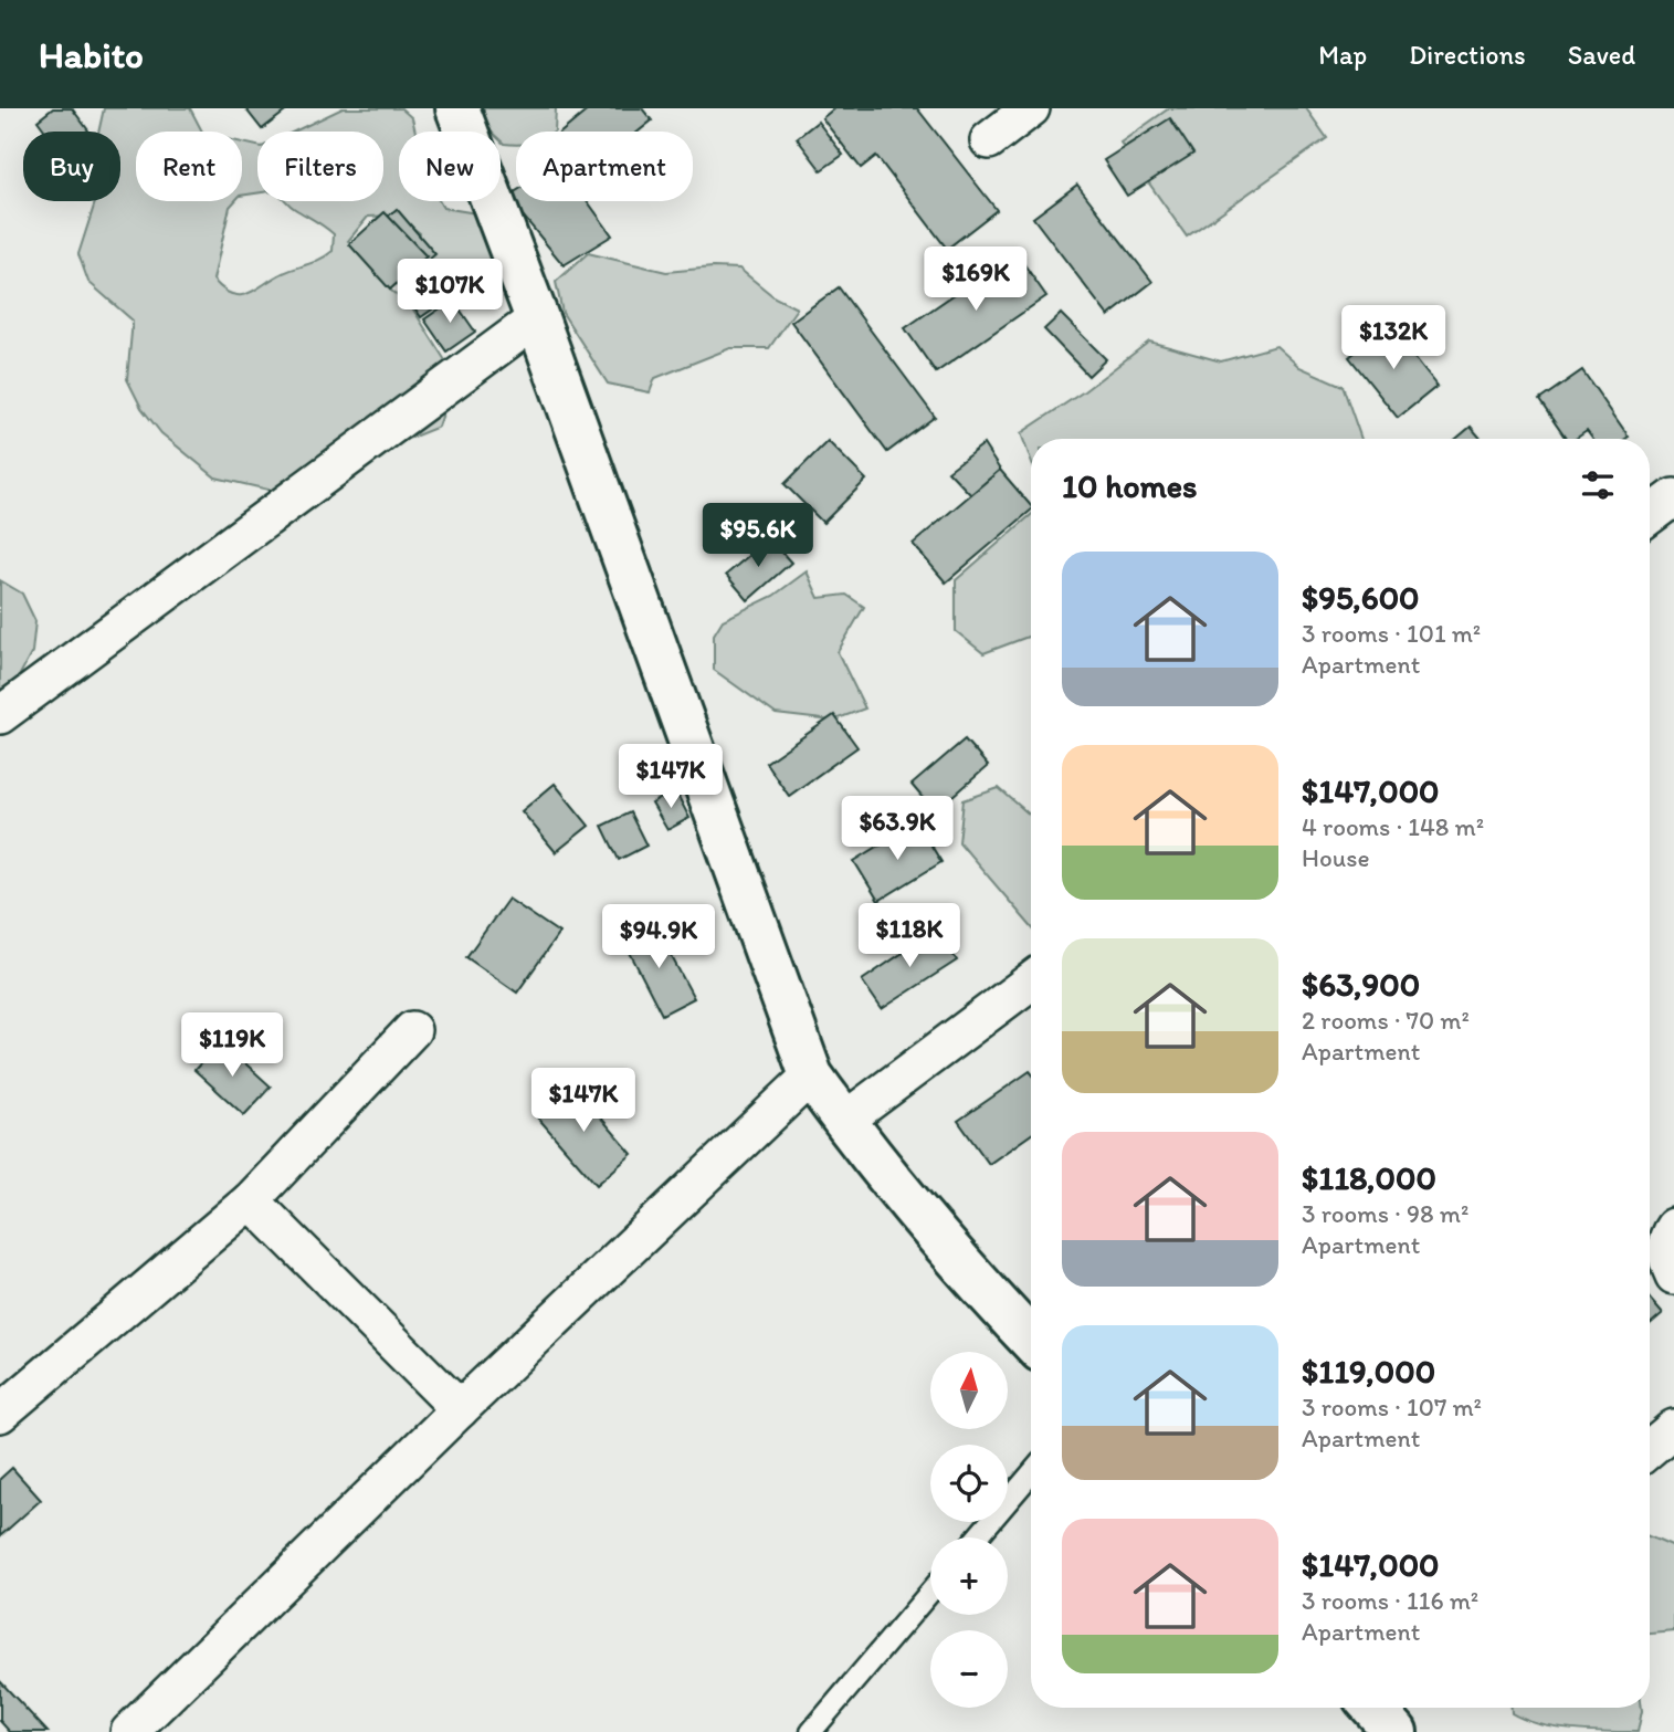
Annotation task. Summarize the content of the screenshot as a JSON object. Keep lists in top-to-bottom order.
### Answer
{
  "north": "top",
  "page": {
    "header": "Habito",
    "nav": ["Map", "Directions", "Saved"],
    "chip": [
      "Buy",
      "Rent",
      "Filters",
      "New",
      "Apartment"
    ],
    "price": [
      "$169K",
      "$107K",
      "$132K",
      "$95.6K",
      "$147K",
      "$63.9K",
      "$118K",
      "$94.9K",
      "$119K",
      "$147K"
    ],
    "heading": "10 homes",
    "list": [
      {
        "name": "$95,600",
        "note": "3 rooms · 101 m² · Apartment"
      },
      {
        "name": "$147,000",
        "note": "4 rooms · 148 m² · House"
      },
      {
        "name": "$63,900",
        "note": "2 rooms · 70 m² · Apartment"
      },
      {
        "name": "$118,000",
        "note": "3 rooms · 98 m² · Apartment"
      },
      {
        "name": "$119,000",
        "note": "3 rooms · 107 m² · Apartment"
      },
      {
        "name": "$147,000",
        "note": "3 rooms · 116 m² · Apartment"
      }
    ],
    "map_buttons": ["+", "−"]
  }
}
